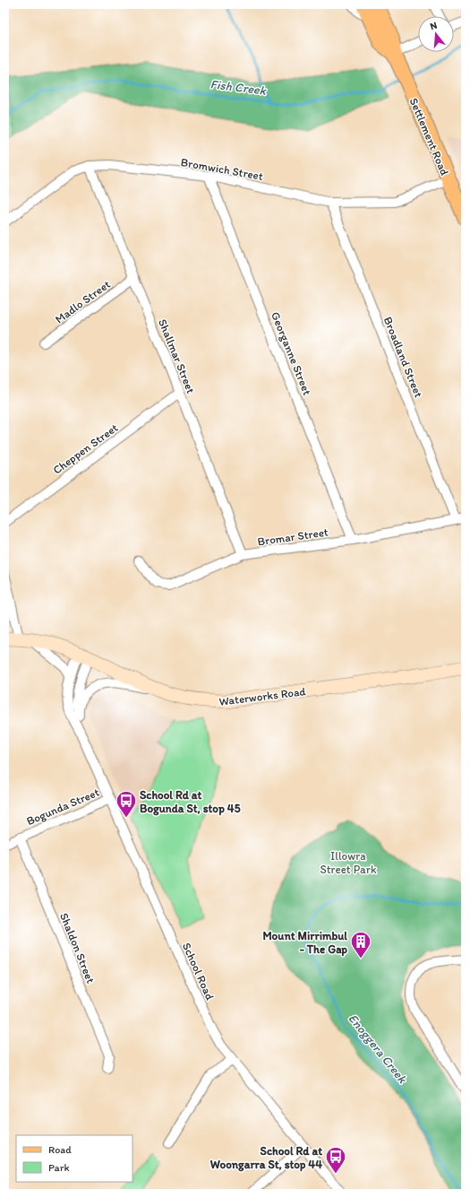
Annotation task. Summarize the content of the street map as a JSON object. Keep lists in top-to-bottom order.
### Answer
{
  "streets": {
    "main road": ["Settlement Road", "Waterworks Road"],
    "street": [
      "Bromwich Street",
      "Madlo Street",
      "Georganne Street",
      "Shallmar Street",
      "Broadland Street",
      "Cheppen Street",
      "Bromar Street",
      "Bogunda Street",
      "Shaldon Street",
      "School Road"
    ]
  },
  "crossings": [
    ["Settlement Road", "Bromwich Street"],
    ["Bromwich Street", "Georganne Street"],
    ["Bromwich Street", "Shallmar Street"],
    ["Bromwich Street", "Broadland Street"],
    ["Madlo Street", "Shallmar Street"],
    ["Georganne Street", "Bromar Street"],
    ["Shallmar Street", "Cheppen Street"],
    ["Shallmar Street", "Bromar Street"],
    ["Broadland Street", "Bromar Street"],
    ["Waterworks Road", "School Road"],
    ["Bogunda Street", "Shaldon Street"],
    ["Bogunda Street", "School Road"]
  ],
  "water": ["Fish Creek", "Enoggera Creek"],
  "parks": ["Illowra Street Park"],
  "places": {
    "bus stop": ["School Rd at Bogunda St, stop 45", "School Rd at Woongarra St, stop 44"],
    "building": ["Mount Mirrimbul - The Gap"]
  },
  "legend": ["Road", "Park"],
  "north": "top"
}
